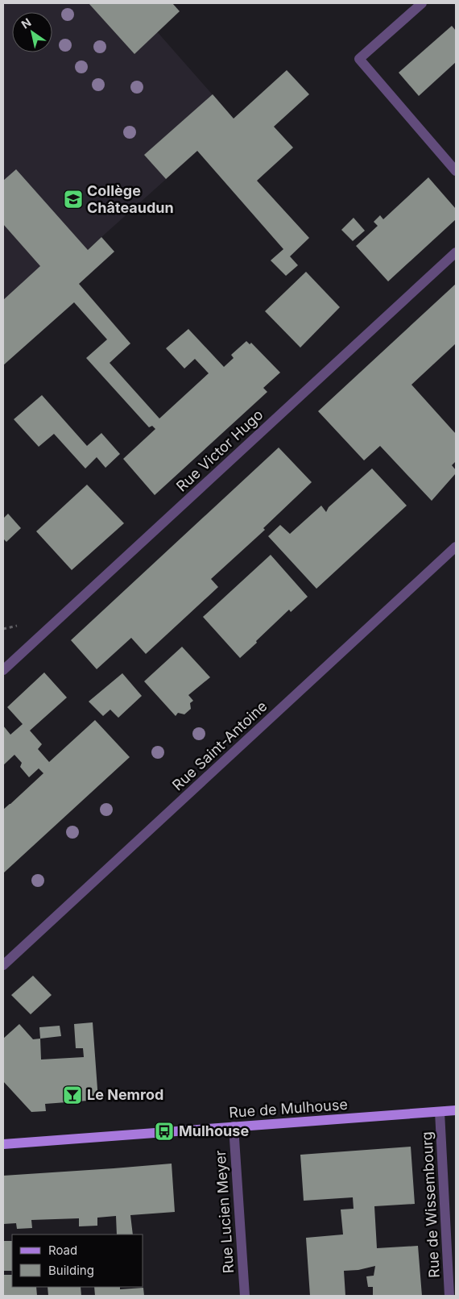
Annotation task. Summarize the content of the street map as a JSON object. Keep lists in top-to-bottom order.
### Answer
{
  "streets": {
    "main road": ["Rue de Mulhouse"],
    "street": [
      "Rue Victor Hugo",
      "Rue Saint-Antoine",
      "Rue de Wissembourg",
      "Rue Lucien Meyer"
    ]
  },
  "crossings": [
    ["Rue de Mulhouse", "Rue de Wissembourg"],
    ["Rue de Mulhouse", "Rue Lucien Meyer"]
  ],
  "places": {
    "school or university": ["Collège Châteaudun"],
    "bar": ["Le Nemrod"],
    "bus stop": ["Mulhouse"]
  },
  "legend": ["Road", "Building"],
  "north": "top left"
}
